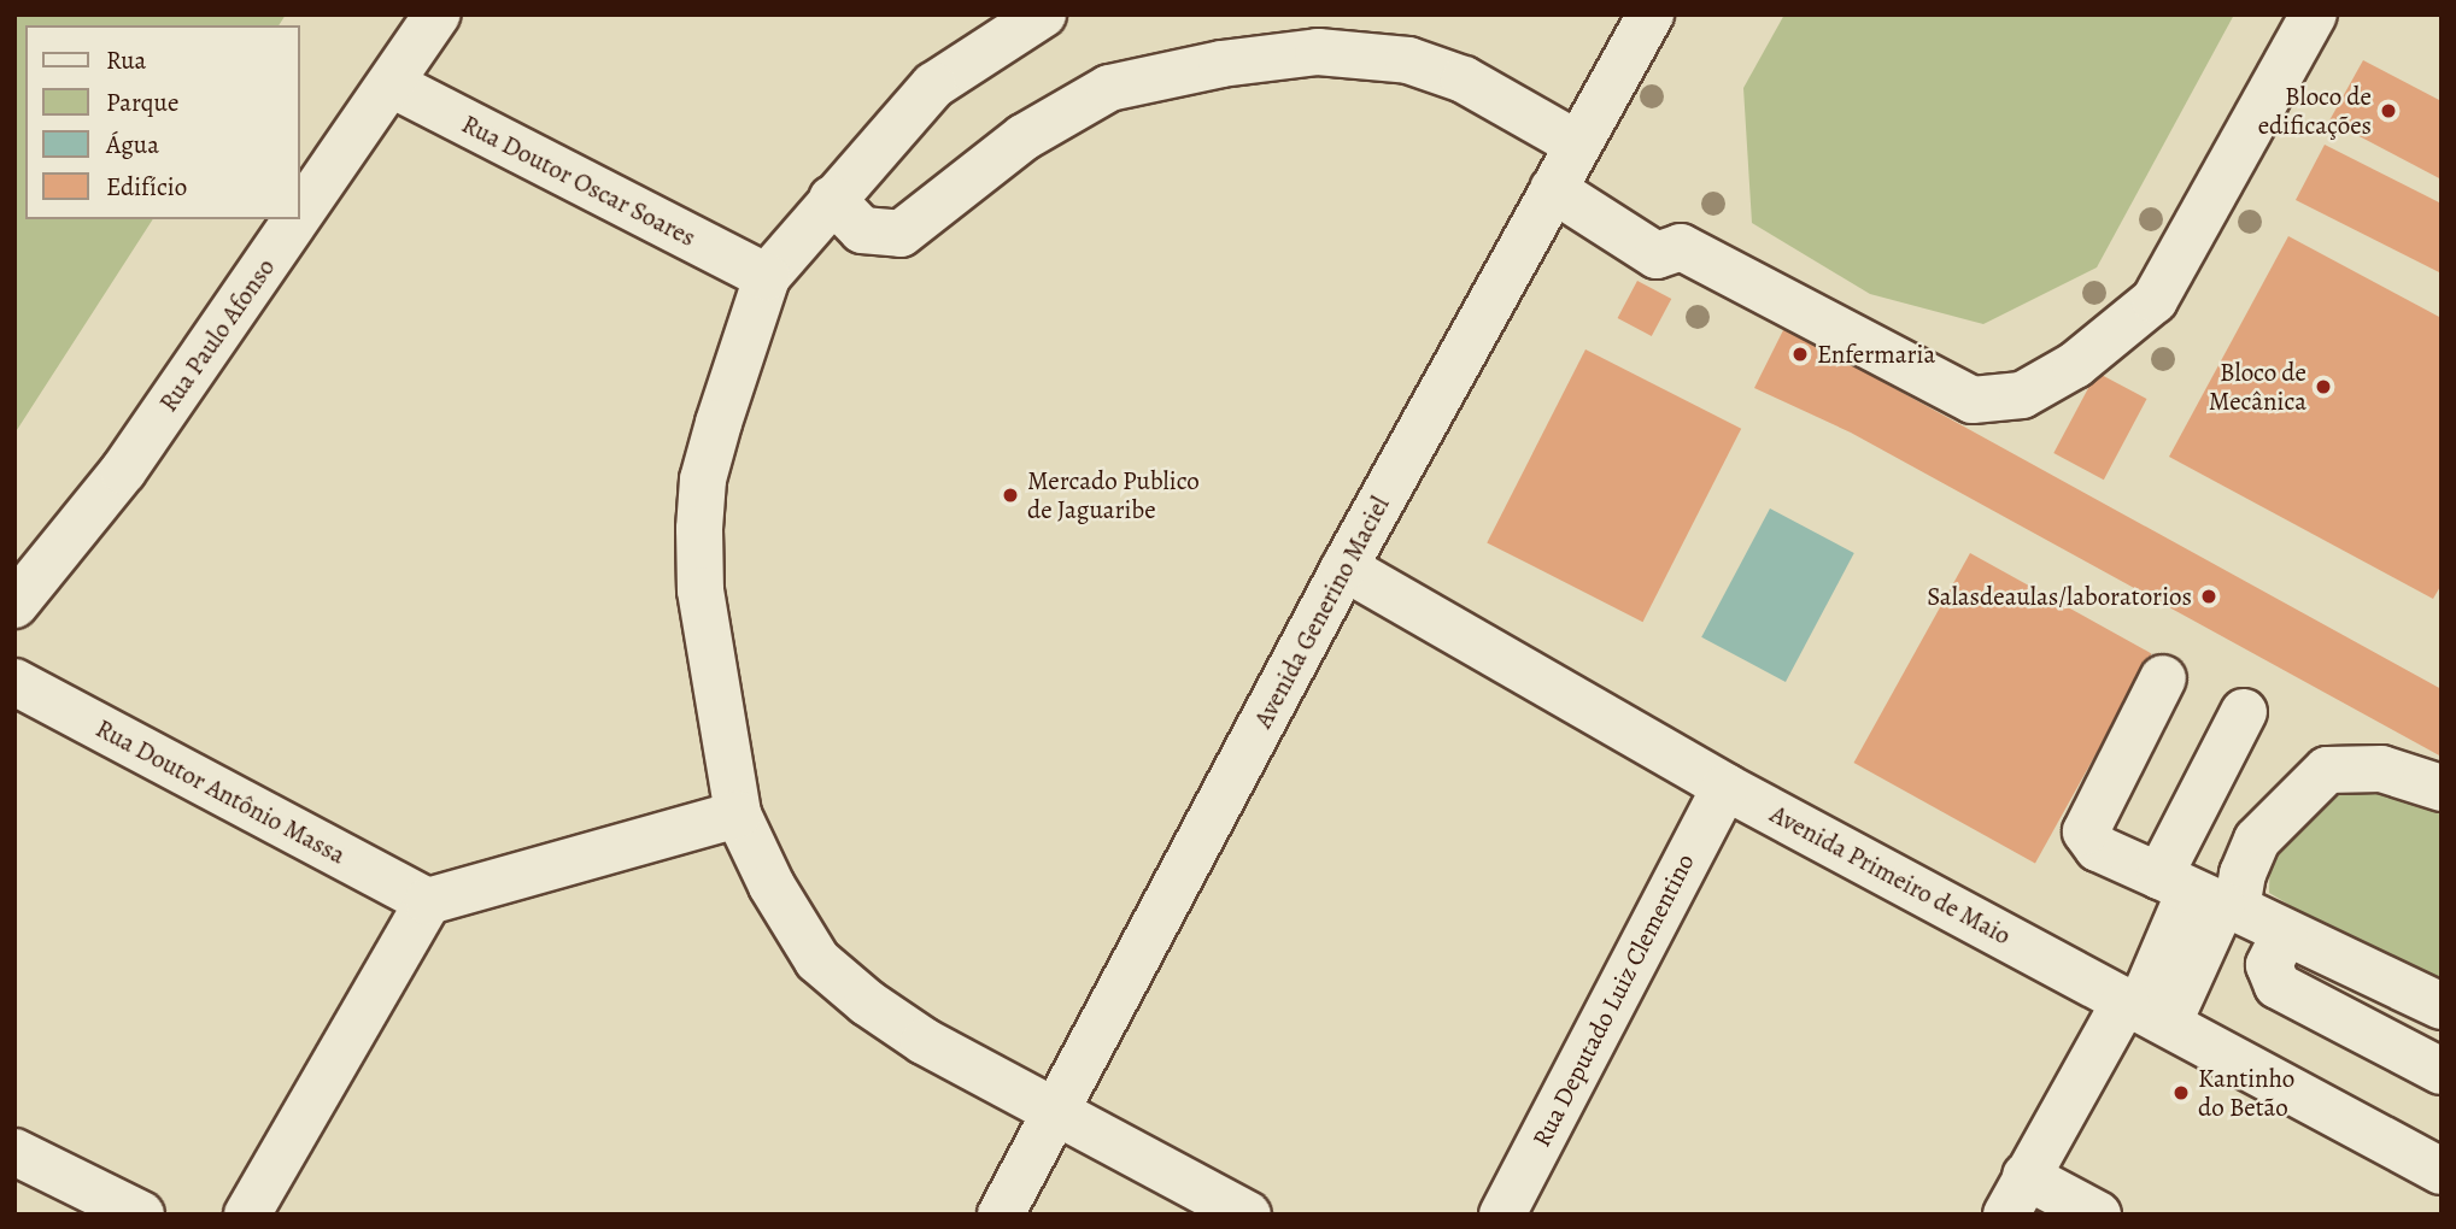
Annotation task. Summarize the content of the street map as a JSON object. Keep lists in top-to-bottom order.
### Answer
{
  "streets": {
    "street": [
      "Rua Doutor Oscar Soares",
      "Rua Paulo Afonso",
      "Avenida Generino Maciel",
      "Rua Doutor Antônio Massa",
      "Avenida Primeiro de Maio",
      "Rua Deputado Luiz Clementino"
    ]
  },
  "crossings": [
    ["Rua Doutor Oscar Soares", "Rua Paulo Afonso"],
    ["Avenida Generino Maciel", "Avenida Primeiro de Maio"],
    ["Avenida Primeiro de Maio", "Rua Deputado Luiz Clementino"]
  ],
  "places": [
    "Bloco de edificações",
    "Enfermaria",
    "Bloco de Mecânica",
    "Mercado Publico de Jaguaribe",
    "Salasdeaulas/laboratorios",
    "Kantinho do Betão"
  ],
  "legend": [
    "Rua",
    "Parque",
    "Água",
    "Edifício"
  ]
}
